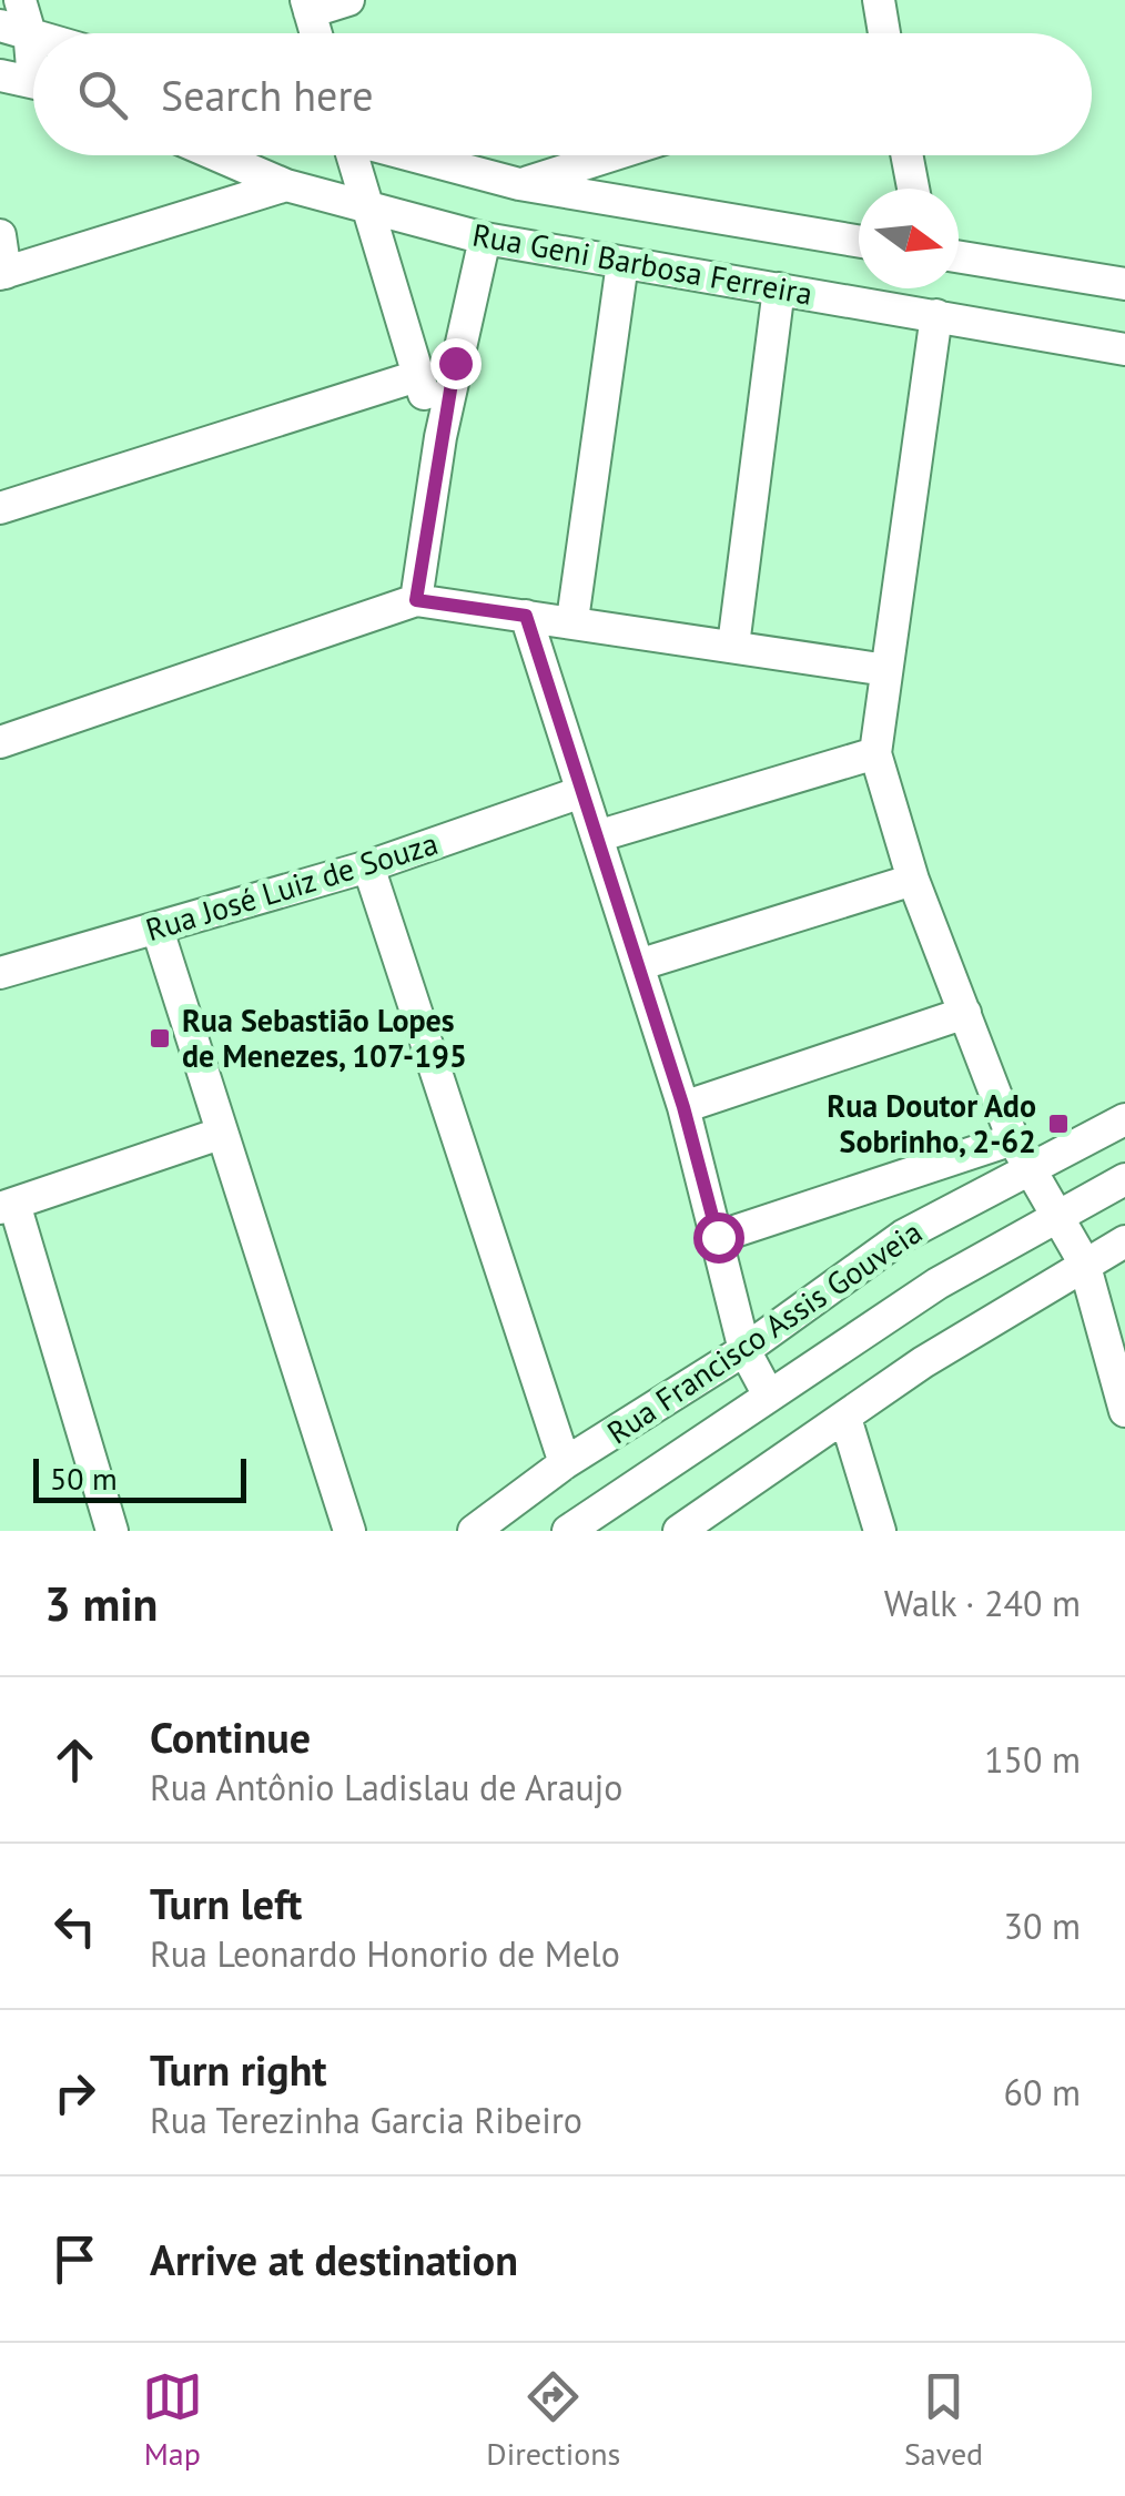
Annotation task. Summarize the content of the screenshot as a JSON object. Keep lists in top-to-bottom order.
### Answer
{
  "streets": {
    "street": ["Rua Geni Barbosa Ferreira", "Rua José Luiz de Souza", "Rua Francisco Assis Gouveia"]
  },
  "places": {
    "transit": ["Rua Sebastião Lopes de Menezes, 107-195", "Rua Doutor Ado Sobrinho, 2-62"]
  },
  "scale_bar": "50 m",
  "north": "right",
  "page": {
    "search": "Search here",
    "scale": "50 m",
    "heading": ["3 min", "Walk · 240 m"],
    "list": [
      ["Continue", "Rua Antônio Ladislau de Araujo", "150 m"],
      ["Turn left", "Rua Leonardo Honorio de Melo", "30 m"],
      ["Turn right", "Rua Terezinha Garcia Ribeiro", "60 m"],
      "Arrive at destination"
    ],
    "nav": ["Map", "Directions", "Saved"]
  }
}
